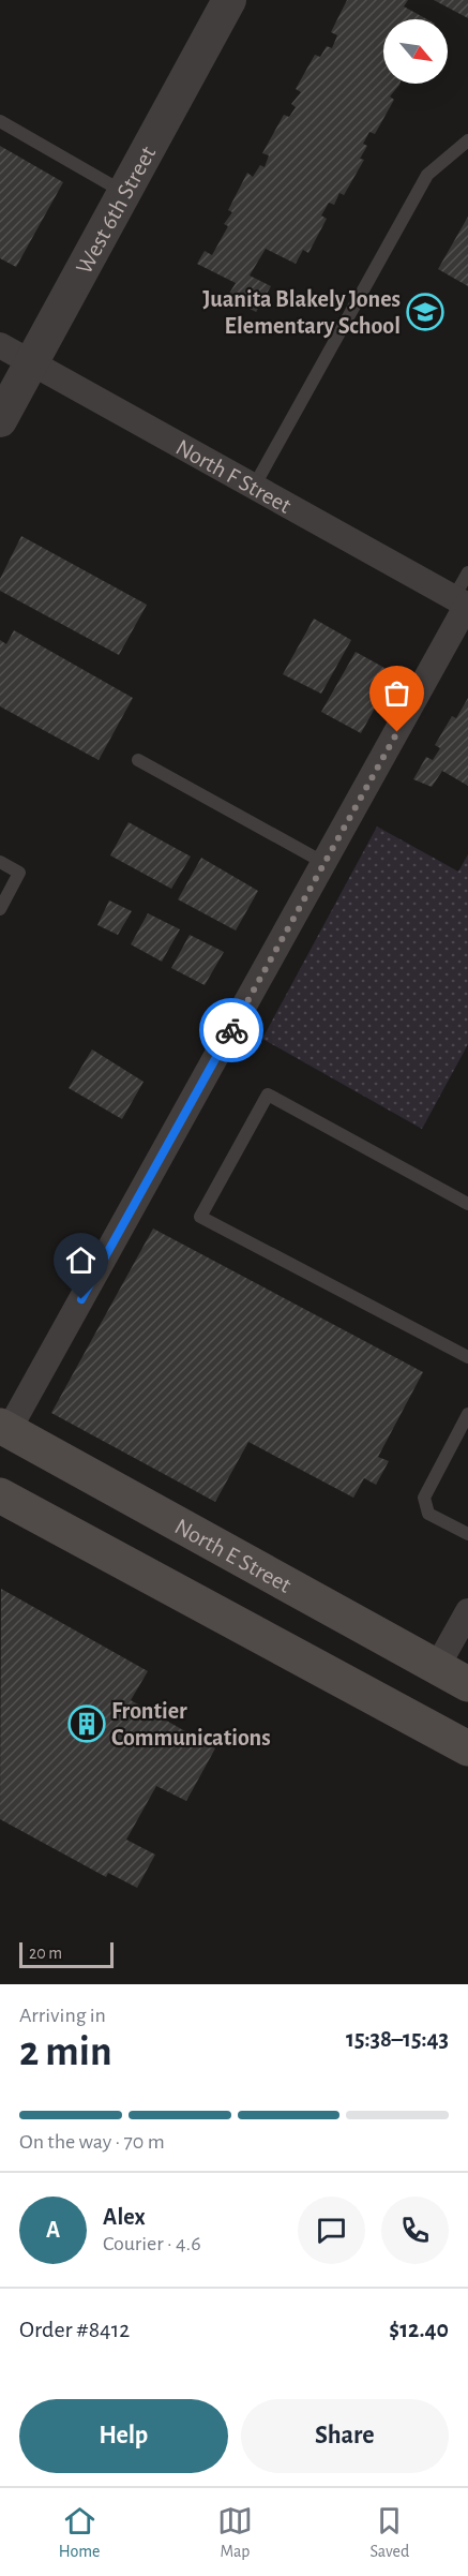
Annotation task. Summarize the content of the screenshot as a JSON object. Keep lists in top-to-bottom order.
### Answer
{
  "streets": {
    "main road": ["North E Street"],
    "street": ["West 6th Street", "North F Street"]
  },
  "crossings": [
    ["West 6th Street", "North F Street"]
  ],
  "places": {
    "school or university": ["Juanita Blakely Jones Elementary School"],
    "building": ["Frontier Communications"]
  },
  "scale_bar": "20 m",
  "north": "bottom right",
  "page": {
    "scale": "20 m",
    "heading": ["2 min", "Arriving in", "15:38–15:43"],
    "panel": [
      "Alex",
      "Courier · 4.6",
      "Order #8412",
      "$12.40"
    ],
    "bar": "On the way · 70 m",
    "round": "A",
    "buttons": ["Help", "Share"],
    "tabs": ["Home", "Map", "Saved"]
  }
}
